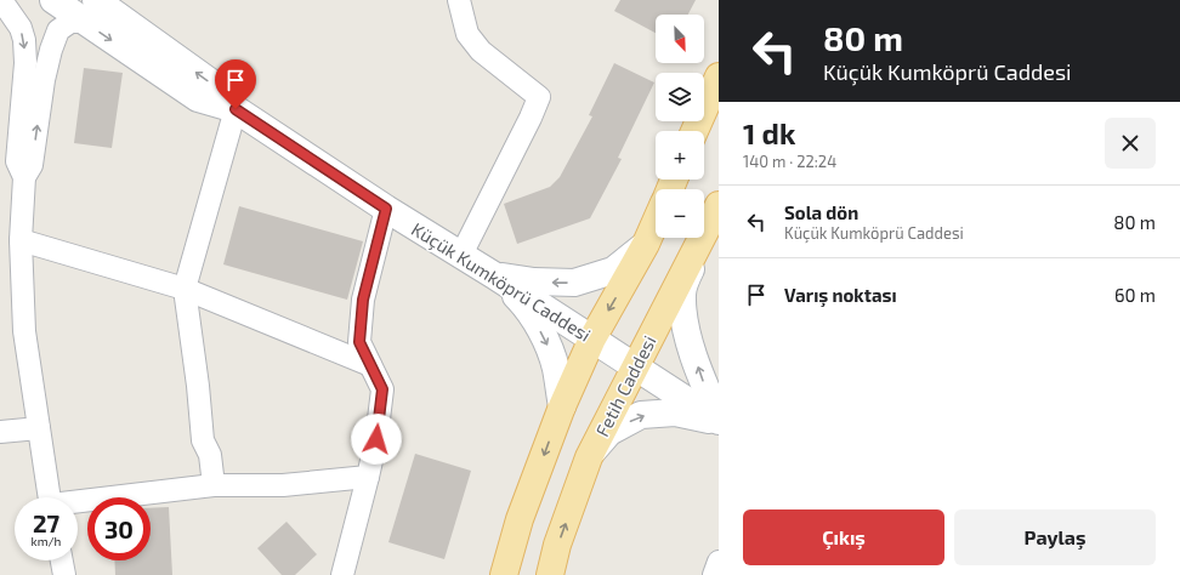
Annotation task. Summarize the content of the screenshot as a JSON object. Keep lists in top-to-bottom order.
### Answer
{
  "streets": {
    "main road": ["Fetih Caddesi"],
    "street": ["Küçük Kumköprü Caddesi"]
  },
  "crossings": [
    ["Küçük Kumköprü Caddesi", "Fetih Caddesi"]
  ],
  "north": "bottom right",
  "page": {
    "turn": ["80 m", "Küçük Kumköprü Caddesi"],
    "map_buttons": ["+", "−"],
    "heading": ["1 dk", "140 m · 22:24"],
    "list": [
      {
        "name": "Sola dön",
        "note": "Küçük Kumköprü Caddesi",
        "value": "80 m"
      },
      {
        "name": "Varış noktası",
        "value": "60 m"
      }
    ],
    "speed": "27 km/h",
    "limit": "30",
    "buttons": ["Çıkış", "Paylaş"]
  }
}
